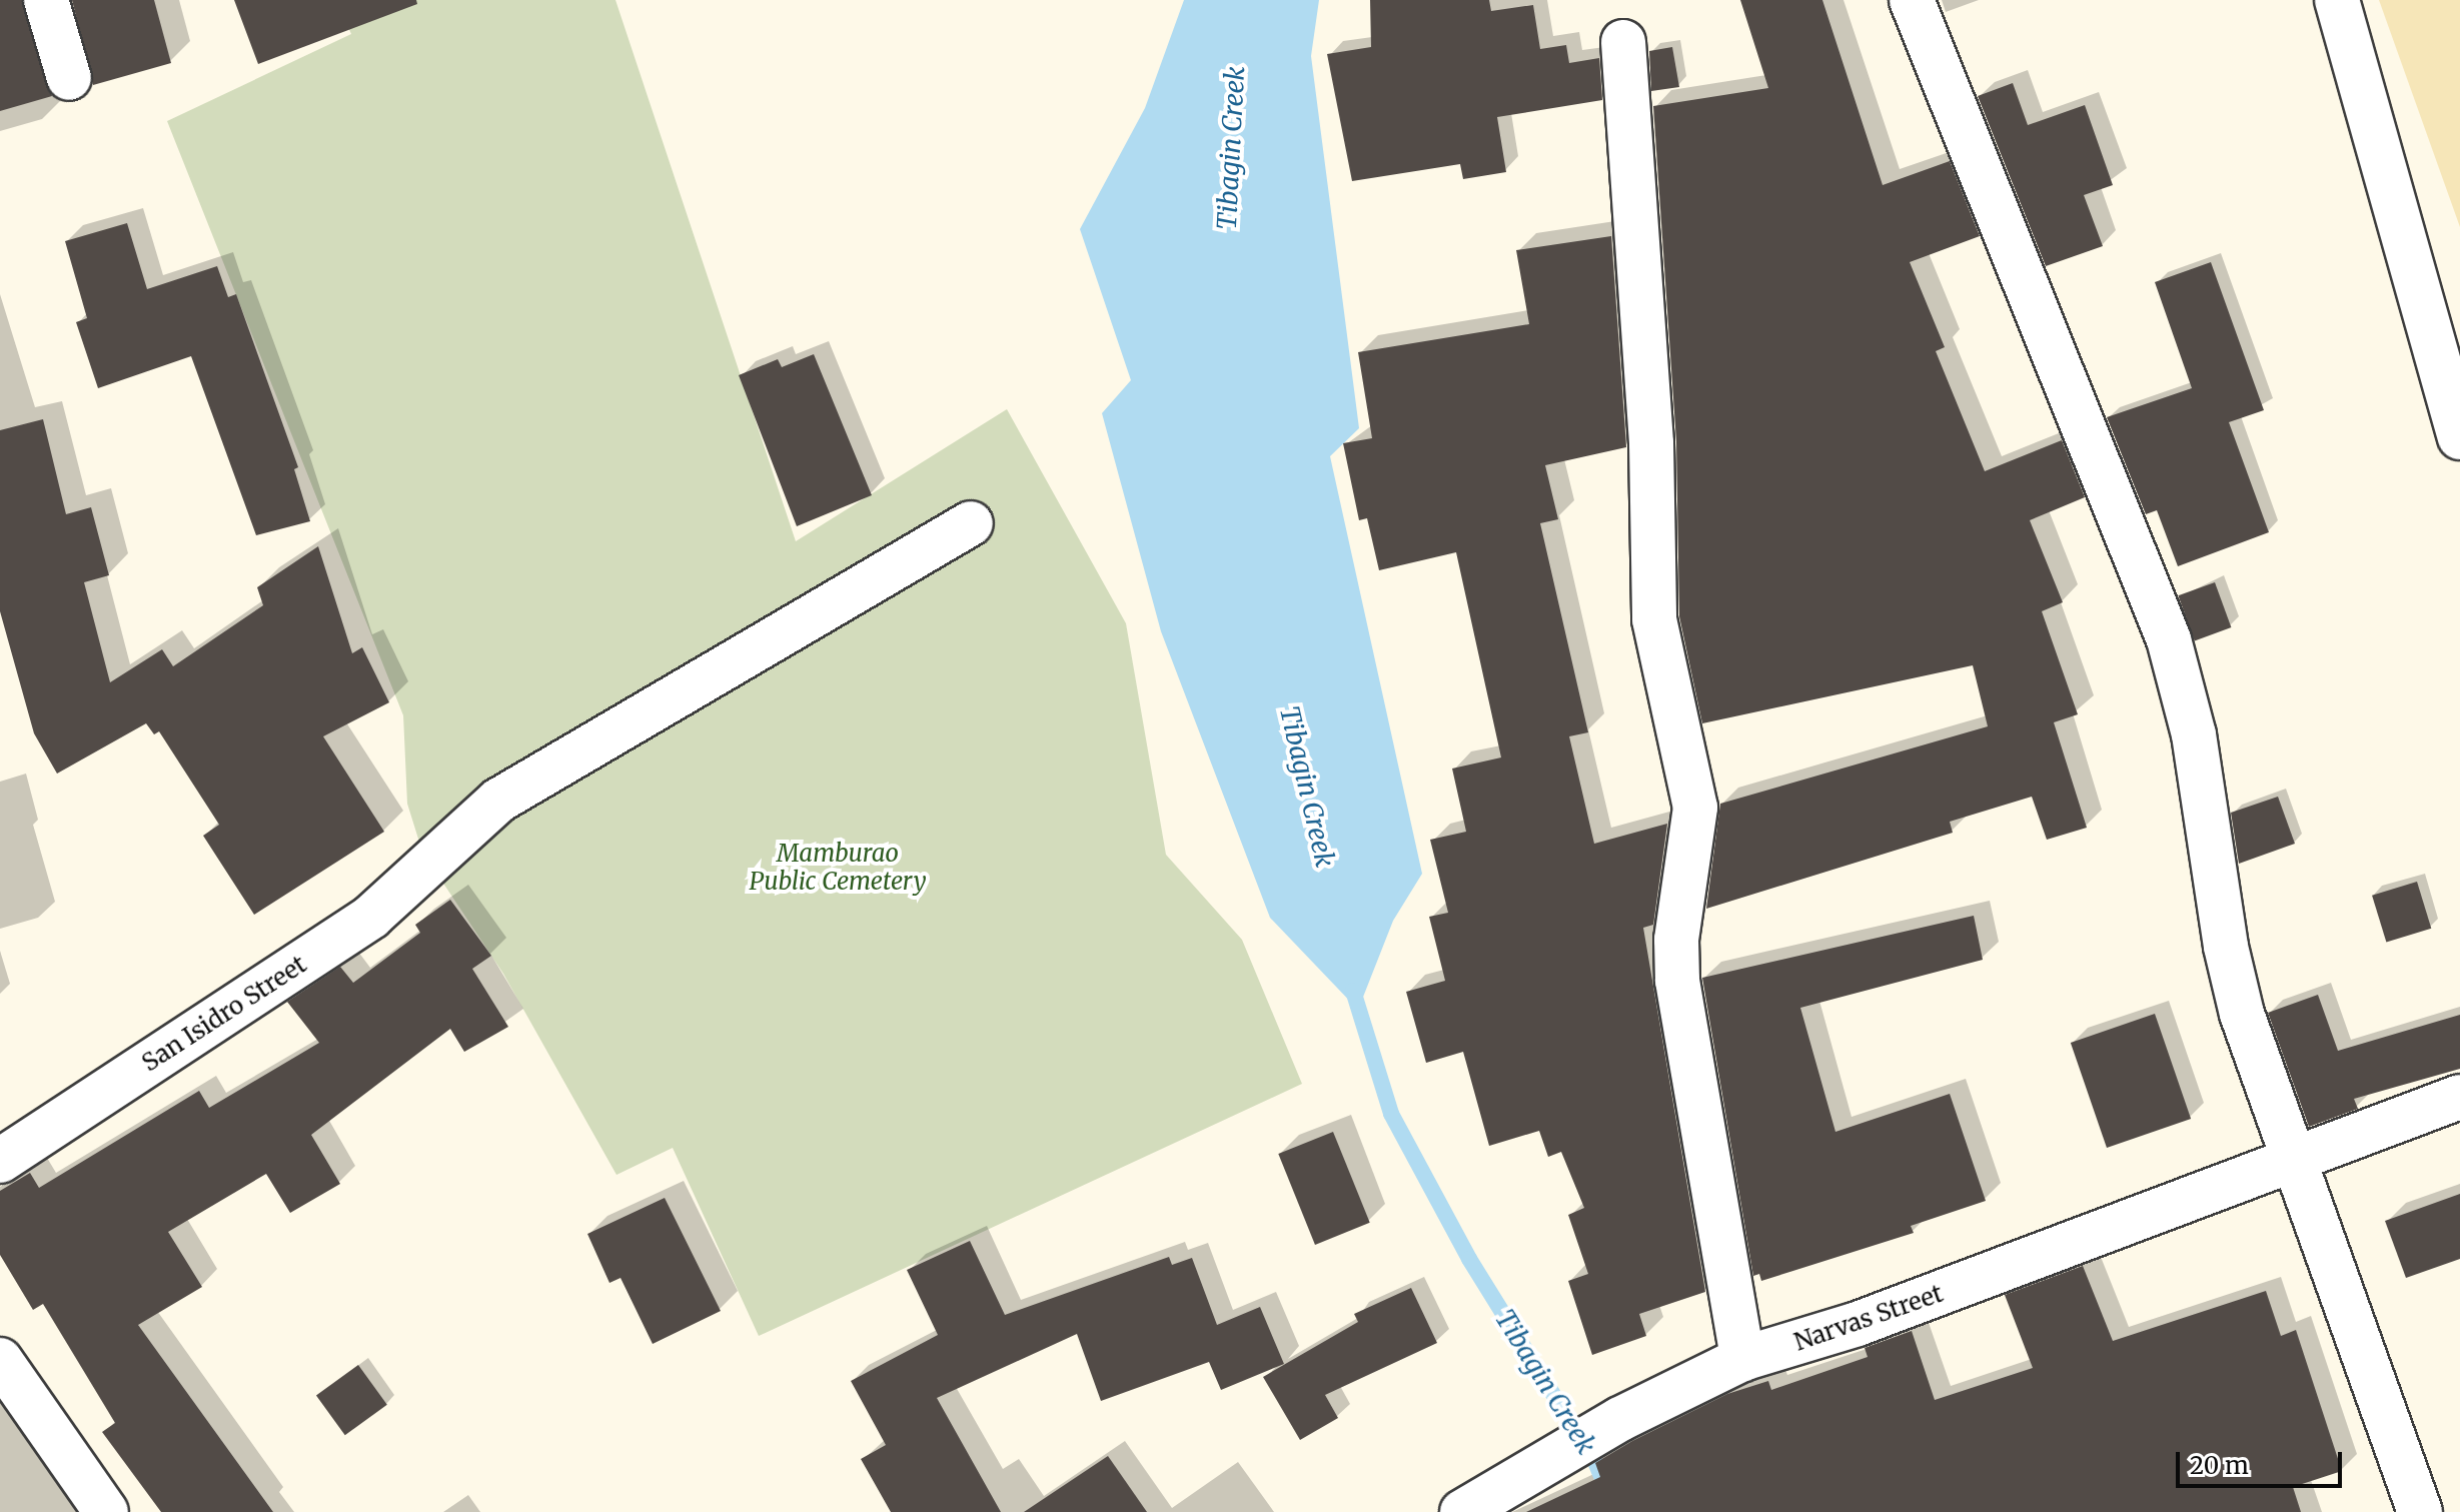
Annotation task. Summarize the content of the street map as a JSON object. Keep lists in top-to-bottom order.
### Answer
{
  "streets": {
    "street": ["San Isidro Street", "Narvas Street"]
  },
  "water": ["Tibagin Creek"],
  "parks": ["Mamburao Public Cemetery"],
  "scale_bar": "20 m"
}
